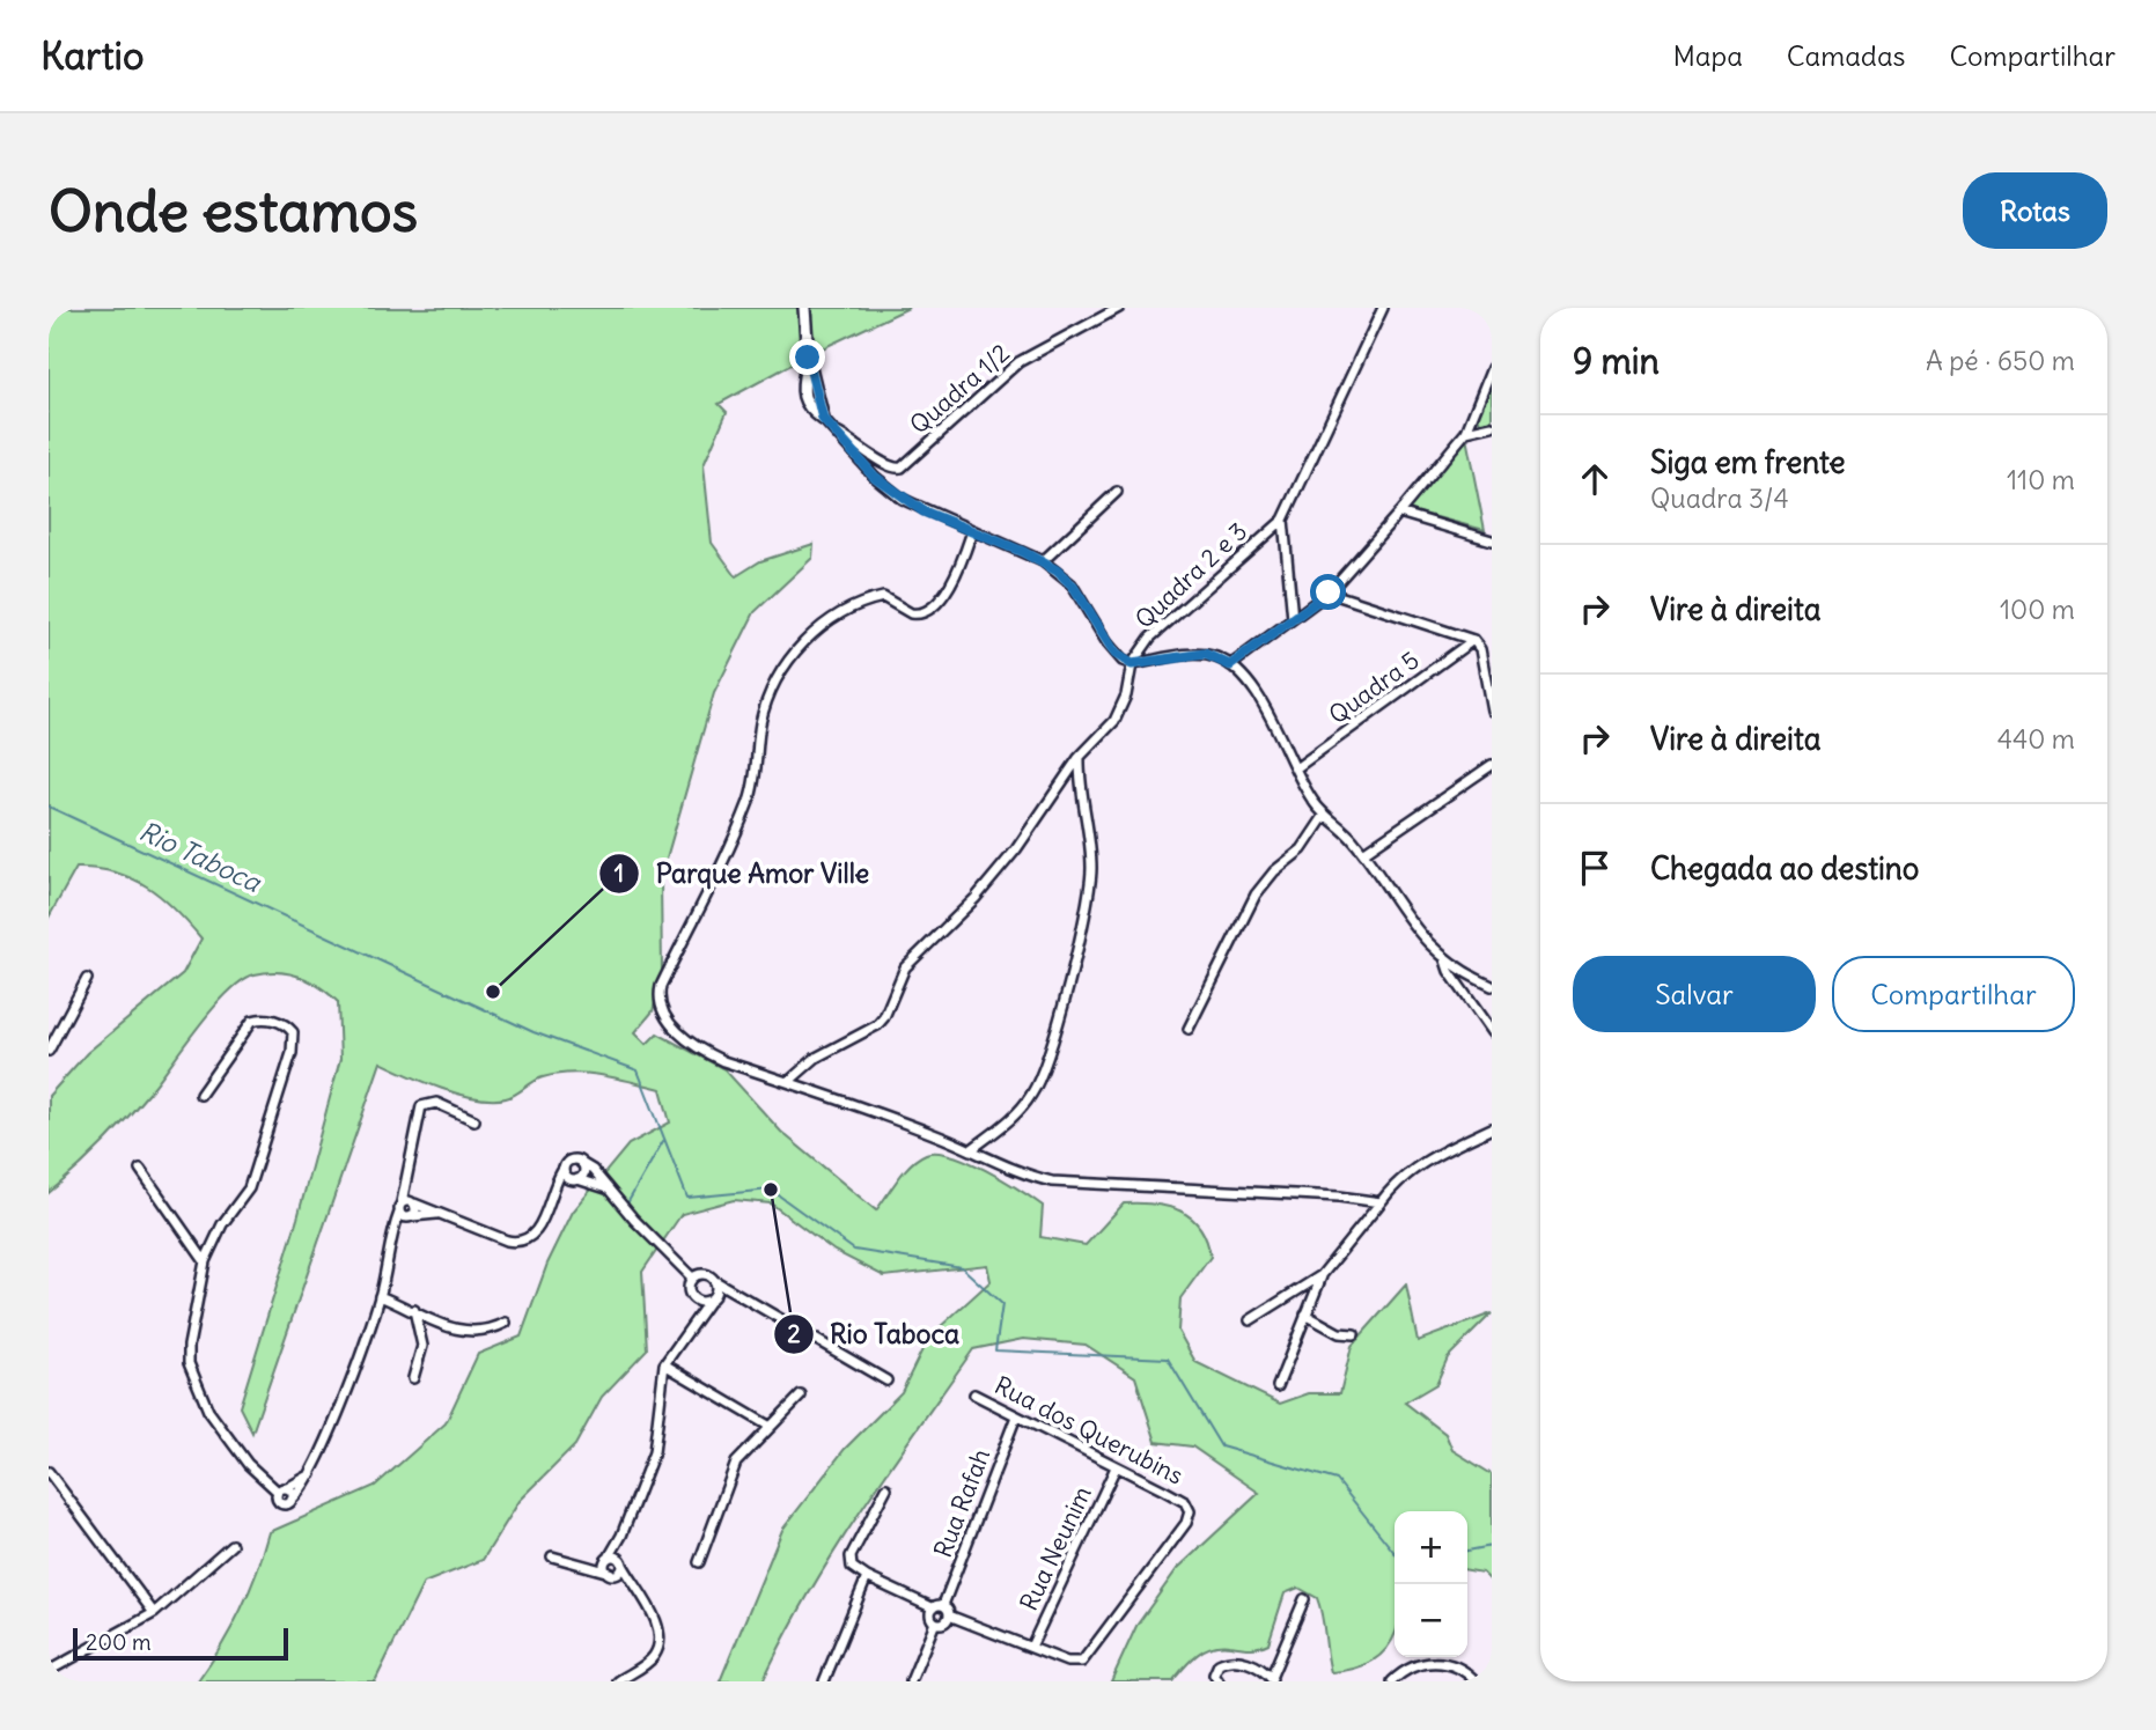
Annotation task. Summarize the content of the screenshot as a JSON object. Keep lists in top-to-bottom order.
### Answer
{
  "streets": {
    "street": [
      "Quadra 1/2",
      "Quadra 2 e 3",
      "Quadra 5",
      "Rua dos Querubins",
      "Rua Rafah",
      "Rua Neunim"
    ]
  },
  "crossings": [
    ["Rua dos Querubins", "Rua Rafah"],
    ["Rua dos Querubins", "Rua Neunim"]
  ],
  "water": ["Rio Taboca"],
  "places": ["Parque Amor Ville", "Rio Taboca"],
  "scale_bar": "200 m",
  "page": {
    "header": "Kartio",
    "nav": ["Mapa", "Camadas", "Compartilhar"],
    "buttons": [
      "Rotas",
      ["Salvar", "Compartilhar"]
    ],
    "title": "Onde estamos",
    "heading": ["9 min", "A pé · 650 m"],
    "list": [
      ["Siga em frente", "Quadra 3/4", "110 m"],
      ["Vire à direita", "100 m"],
      ["Vire à direita", "440 m"],
      "Chegada ao destino"
    ],
    "map_buttons": ["+", "−"],
    "scale": "200 m"
  }
}
